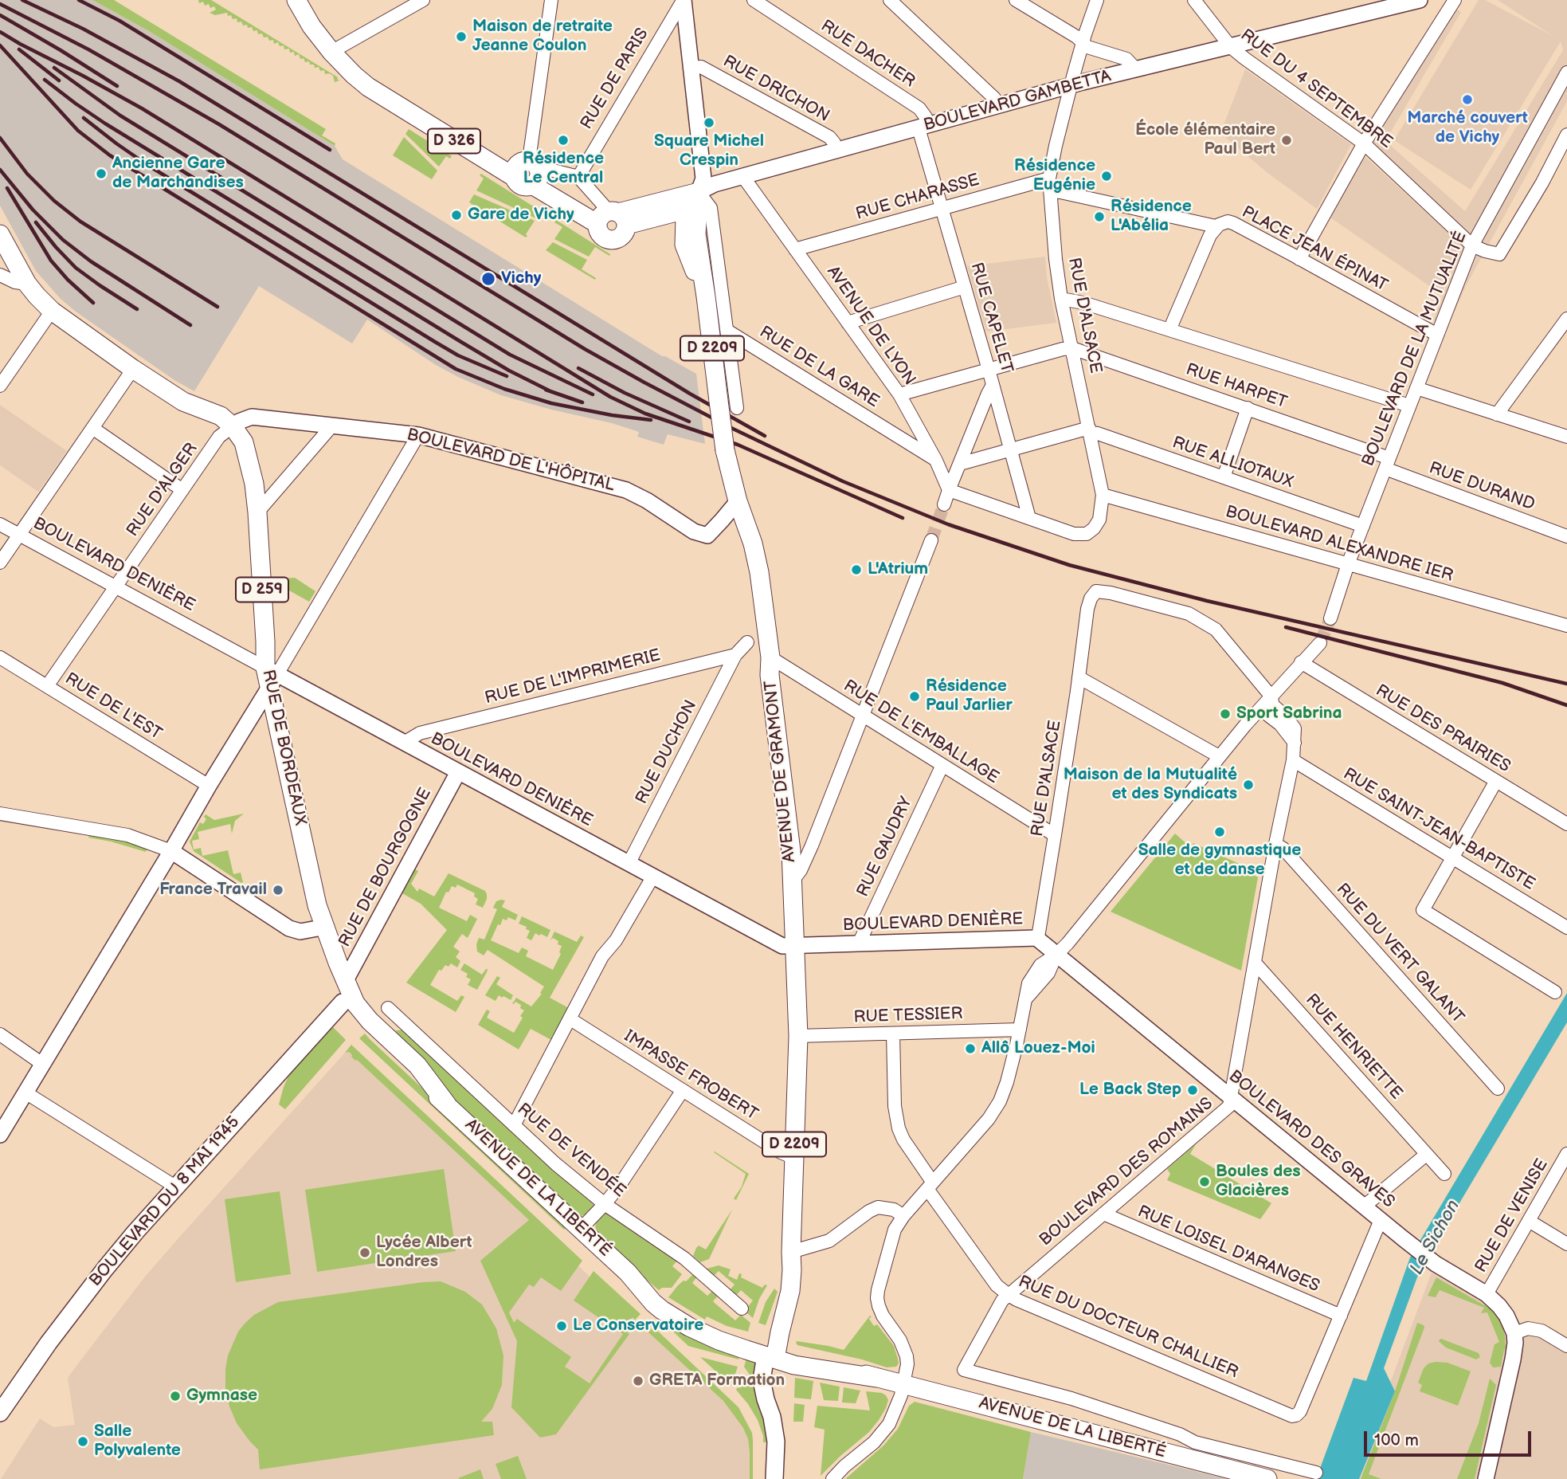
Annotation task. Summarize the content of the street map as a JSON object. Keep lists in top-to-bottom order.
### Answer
{
  "streets": {
    "main road": [
      "BOULEVARD GAMBETTA",
      "D 326",
      "D 2209",
      "D 259",
      "RUE DE BORDEAUX",
      "AVENUE DE GRAMONT",
      "AVENUE DE LA LIBERTÉ",
      "BOULEVARD DU 8 MAI 1945"
    ],
    "street": [
      "RUE DACHER",
      "RUE DE PARIS",
      "RUE DRICHON",
      "RUE DU 4 SEPTEMBRE",
      "RUE CHARASSE",
      "PLACE JEAN ÉPINAT",
      "RUE D'ALSACE",
      "RUE CAPELET",
      "AVENUE DE LYON",
      "BOULEVARD DE LA MUTUALITÉ",
      "RUE DE LA GARE",
      "RUE HARPET",
      "BOULEVARD DE L'HÔPITAL",
      "RUE ALLIOTAUX",
      "RUE DURAND",
      "RUE D'ALGER",
      "BOULEVARD ALEXANDRE IER",
      "BOULEVARD DENIÈRE",
      "RUE DE L'IMPRIMERIE",
      "RUE DE L'EST",
      "RUE DES PRAIRIES",
      "RUE DE L'EMBALLAGE",
      "RUE DUCHON",
      "RUE SAINT-JEAN-BAPTISTE",
      "RUE GAUDRY",
      "RUE DE BOURGOGNE",
      "RUE DU VERT GALANT",
      "RUE TESSIER",
      "RUE HENRIETTE",
      "IMPASSE FROBERT",
      "BOULEVARD DES GRAVES",
      "RUE DE VENDÉE",
      "BOULEVARD DES ROMAINS",
      "RUE DE VENISE",
      "RUE LOISEL D'ARANGES",
      "RUE DU DOCTEUR CHALLIER"
    ]
  },
  "crossings": [
    ["RUE DACHER", "BOULEVARD GAMBETTA"],
    ["RUE DACHER", "RUE CAPELET"],
    ["RUE DE PARIS", "AVENUE DE GRAMONT"],
    ["RUE DRICHON", "BOULEVARD GAMBETTA"],
    ["RUE DRICHON", "AVENUE DE GRAMONT"],
    ["RUE DU 4 SEPTEMBRE", "BOULEVARD GAMBETTA"],
    ["RUE DU 4 SEPTEMBRE", "BOULEVARD DE LA MUTUALITÉ"],
    ["BOULEVARD GAMBETTA", "RUE D'ALSACE"],
    ["BOULEVARD GAMBETTA", "RUE CAPELET"],
    ["BOULEVARD GAMBETTA", "AVENUE DE LYON"],
    ["BOULEVARD GAMBETTA", "AVENUE DE GRAMONT"],
    ["RUE CHARASSE", "RUE D'ALSACE"],
    ["RUE CHARASSE", "RUE CAPELET"],
    ["RUE CHARASSE", "AVENUE DE LYON"],
    ["PLACE JEAN ÉPINAT", "BOULEVARD DE LA MUTUALITÉ"],
    ["RUE D'ALSACE", "RUE CAPELET"],
    ["RUE D'ALSACE", "RUE HARPET"],
    ["RUE D'ALSACE", "RUE ALLIOTAUX"],
    ["RUE D'ALSACE", "BOULEVARD ALEXANDRE IER"],
    ["RUE D'ALSACE", "BOULEVARD DENIÈRE"],
    ["RUE D'ALSACE", "RUE DE L'EMBALLAGE"],
    ["RUE D'ALSACE", "BOULEVARD DES GRAVES"],
    ["RUE D'ALSACE", "BOULEVARD DES ROMAINS"],
    ["AVENUE DE LYON", "RUE DE LA GARE"],
    ["D 2209", "AVENUE DE GRAMONT"],
    ["D 2209", "AVENUE DE LA LIBERTÉ"],
    ["BOULEVARD DE LA MUTUALITÉ", "RUE HARPET"],
    ["BOULEVARD DE LA MUTUALITÉ", "RUE ALLIOTAUX"],
    ["BOULEVARD DE LA MUTUALITÉ", "RUE DURAND"],
    ["BOULEVARD DE LA MUTUALITÉ", "BOULEVARD ALEXANDRE IER"],
    ["RUE HARPET", "RUE DURAND"],
    ["BOULEVARD DE L'HÔPITAL", "RUE D'ALGER"],
    ["BOULEVARD DE L'HÔPITAL", "RUE DE BORDEAUX"],
    ["BOULEVARD DE L'HÔPITAL", "AVENUE DE GRAMONT"],
    ["RUE D'ALGER", "BOULEVARD DENIÈRE"],
    ["RUE D'ALGER", "RUE DE L'EST"],
    ["RUE D'ALGER", "RUE DE BORDEAUX"],
    ["BOULEVARD DENIÈRE", "RUE DE L'IMPRIMERIE"],
    ["BOULEVARD DENIÈRE", "RUE DE BORDEAUX"],
    ["BOULEVARD DENIÈRE", "RUE DUCHON"],
    ["BOULEVARD DENIÈRE", "AVENUE DE GRAMONT"],
    ["BOULEVARD DENIÈRE", "RUE GAUDRY"],
    ["BOULEVARD DENIÈRE", "RUE DE BOURGOGNE"],
    ["BOULEVARD DENIÈRE", "BOULEVARD DES GRAVES"],
    ["RUE DE L'IMPRIMERIE", "RUE DUCHON"],
    ["RUE DES PRAIRIES", "BOULEVARD DES ROMAINS"],
    ["RUE DE L'EMBALLAGE", "AVENUE DE GRAMONT"],
    ["RUE DE L'EMBALLAGE", "RUE GAUDRY"],
    ["RUE DE BORDEAUX", "AVENUE DE LA LIBERTÉ"],
    ["AVENUE DE GRAMONT", "RUE TESSIER"],
    ["AVENUE DE GRAMONT", "IMPASSE FROBERT"],
    ["RUE SAINT-JEAN-BAPTISTE", "BOULEVARD DES ROMAINS"],
    ["RUE DE BOURGOGNE", "AVENUE DE LA LIBERTÉ"],
    ["RUE DU VERT GALANT", "BOULEVARD DES ROMAINS"],
    ["RUE TESSIER", "RUE DU DOCTEUR CHALLIER"],
    ["RUE HENRIETTE", "BOULEVARD DES ROMAINS"],
    ["BOULEVARD DES GRAVES", "BOULEVARD DES ROMAINS"],
    ["BOULEVARD DES GRAVES", "RUE DE VENISE"],
    ["BOULEVARD DES ROMAINS", "RUE LOISEL D'ARANGES"],
    ["BOULEVARD DES ROMAINS", "RUE DU DOCTEUR CHALLIER"],
    ["AVENUE DE LA LIBERTÉ", "BOULEVARD DU 8 MAI 1945"],
    ["RUE LOISEL D'ARANGES", "RUE DU DOCTEUR CHALLIER"]
  ],
  "water": ["Le Sichon"],
  "places": [
    "Maison de retraite Jeanne Coulon",
    "Marché couvert de Vichy",
    "Square Michel Crespin",
    "Résidence Le Central",
    "École élémentaire Paul Bert",
    "Ancienne Gare de Marchandises",
    "Résidence Eugénie",
    "Gare de Vichy",
    "Résidence L'Abélia",
    "Vichy",
    "L'Atrium",
    "Résidence Paul Jarlier",
    "Sport Sabrina",
    "Maison de la Mutualité et des Syndicats",
    "Salle de gymnastique et de danse",
    "France Travail",
    "Allô Louez-Moi",
    "Le Back Step",
    "Boules des Glacières",
    "Lycée Albert Londres",
    "Le Conservatoire",
    "GRETA Formation",
    "Gymnase",
    "Salle Polyvalente"
  ],
  "scale_bar": "100 m"
}
